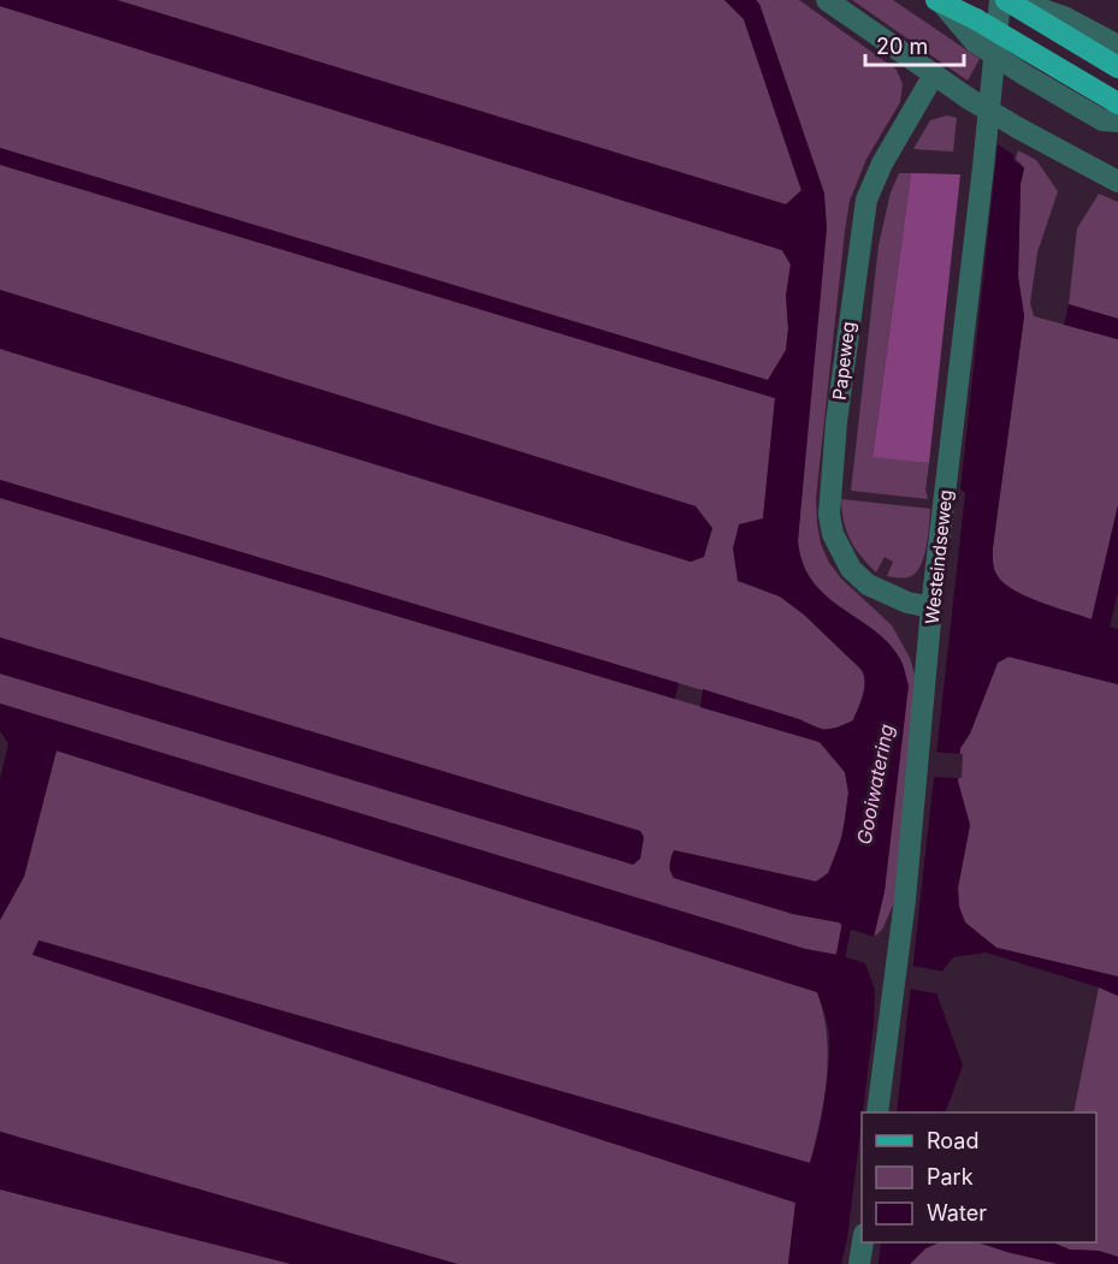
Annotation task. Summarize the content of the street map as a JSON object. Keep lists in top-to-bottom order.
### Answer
{
  "streets": {
    "street": ["Papeweg", "Westeindseweg"]
  },
  "crossings": [
    ["Papeweg", "Westeindseweg"]
  ],
  "water": ["Gooiwatering"],
  "legend": ["Road", "Park", "Water"],
  "scale_bar": "20 m"
}
